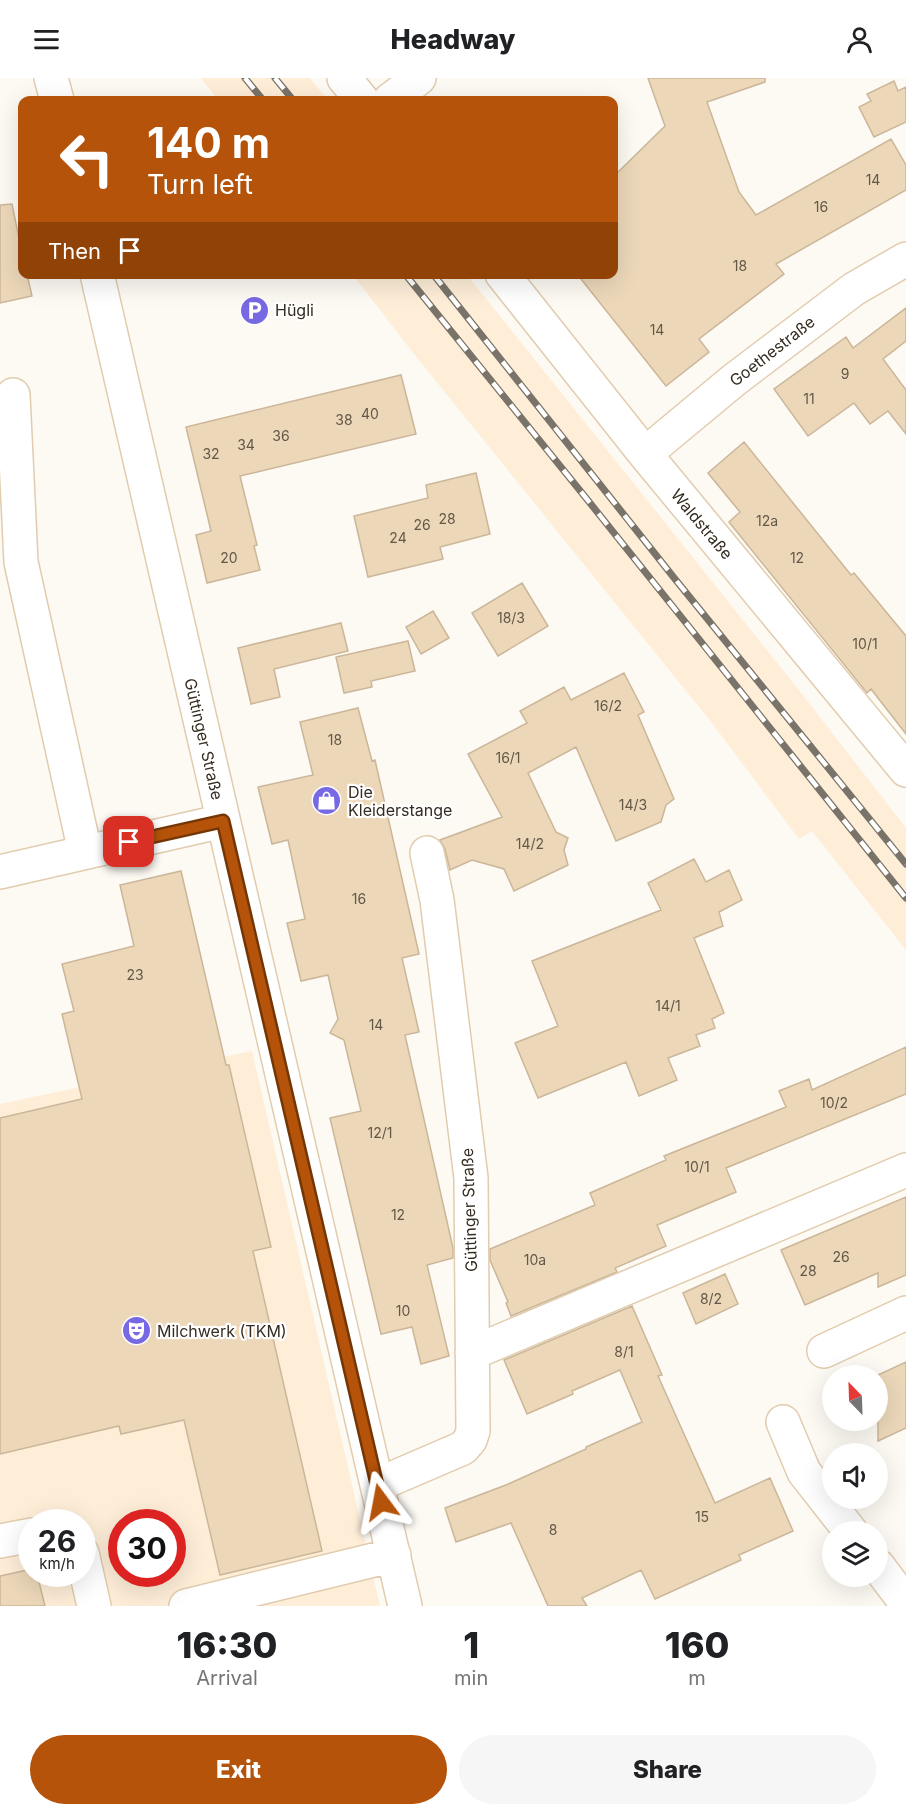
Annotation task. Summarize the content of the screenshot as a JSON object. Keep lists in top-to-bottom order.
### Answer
{
  "streets": {
    "street": ["Goethestraße", "Waldstraße", "Güttinger Straße"]
  },
  "crossings": [
    ["Goethestraße", "Waldstraße"]
  ],
  "places": {
    "parking": ["Hügli"],
    "shop": ["Die Kleiderstange"],
    "theatre": ["Milchwerk (TKM)"]
  },
  "house_numbers": [
    "14",
    "16",
    "18",
    "14",
    "9",
    "11",
    "40",
    "38",
    "36",
    "34",
    "32",
    "28",
    "12a",
    "26",
    "24",
    "20",
    "12",
    "18/3",
    "10/1",
    "16/2",
    "18",
    "16/1",
    "14/3",
    "14/2",
    "16",
    "23",
    "14/1",
    "14",
    "10/2",
    "12/1",
    "10/1",
    "12",
    "26",
    "10a",
    "28",
    "8/2",
    "10",
    "8/1",
    "15",
    "8"
  ],
  "north": "top left",
  "page": {
    "header": "Headway",
    "turn": ["140 m", "Turn left"],
    "then": "Then",
    "speed": "26 km/h",
    "limit": "30",
    "eta": [
      "16:30",
      "Arrival",
      "1",
      "min",
      "160",
      "m"
    ],
    "buttons": ["Exit", "Share"]
  }
}
